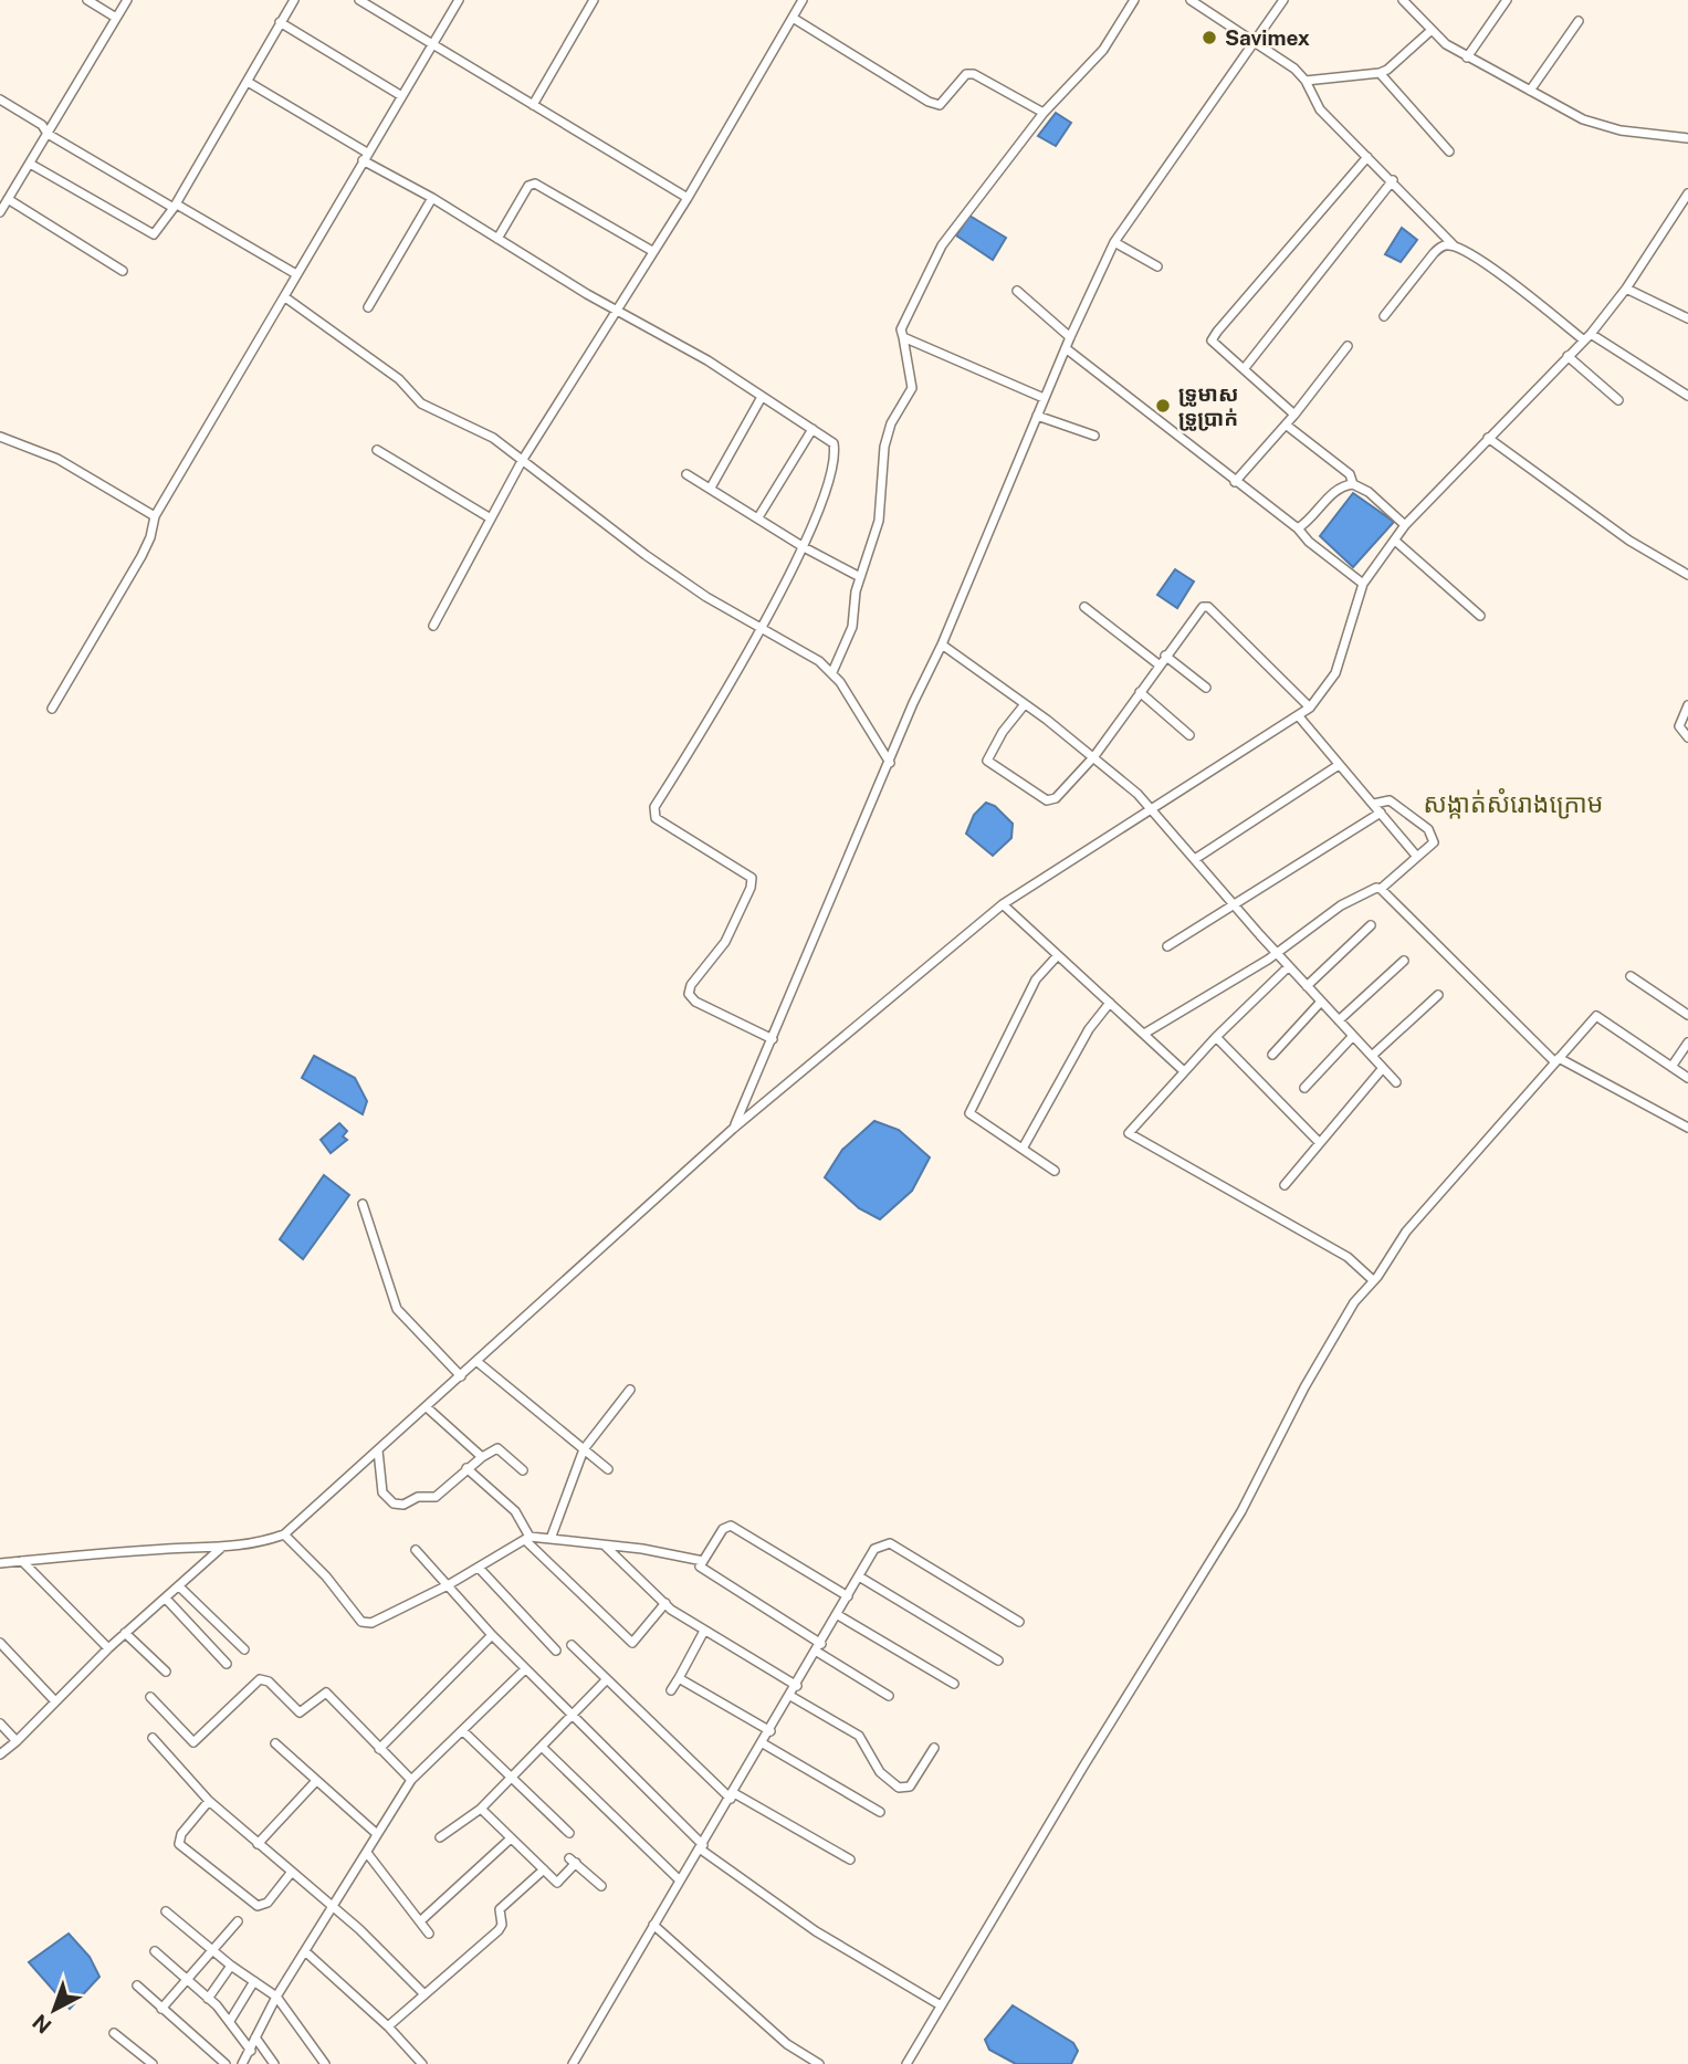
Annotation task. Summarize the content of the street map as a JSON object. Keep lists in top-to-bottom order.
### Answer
{
  "districts": ["សង្កាត់សំរោងក្រោម"],
  "places": ["Savimex", "ទ្រូមាស ទ្រូប្រាក់"],
  "north": "bottom left"
}
